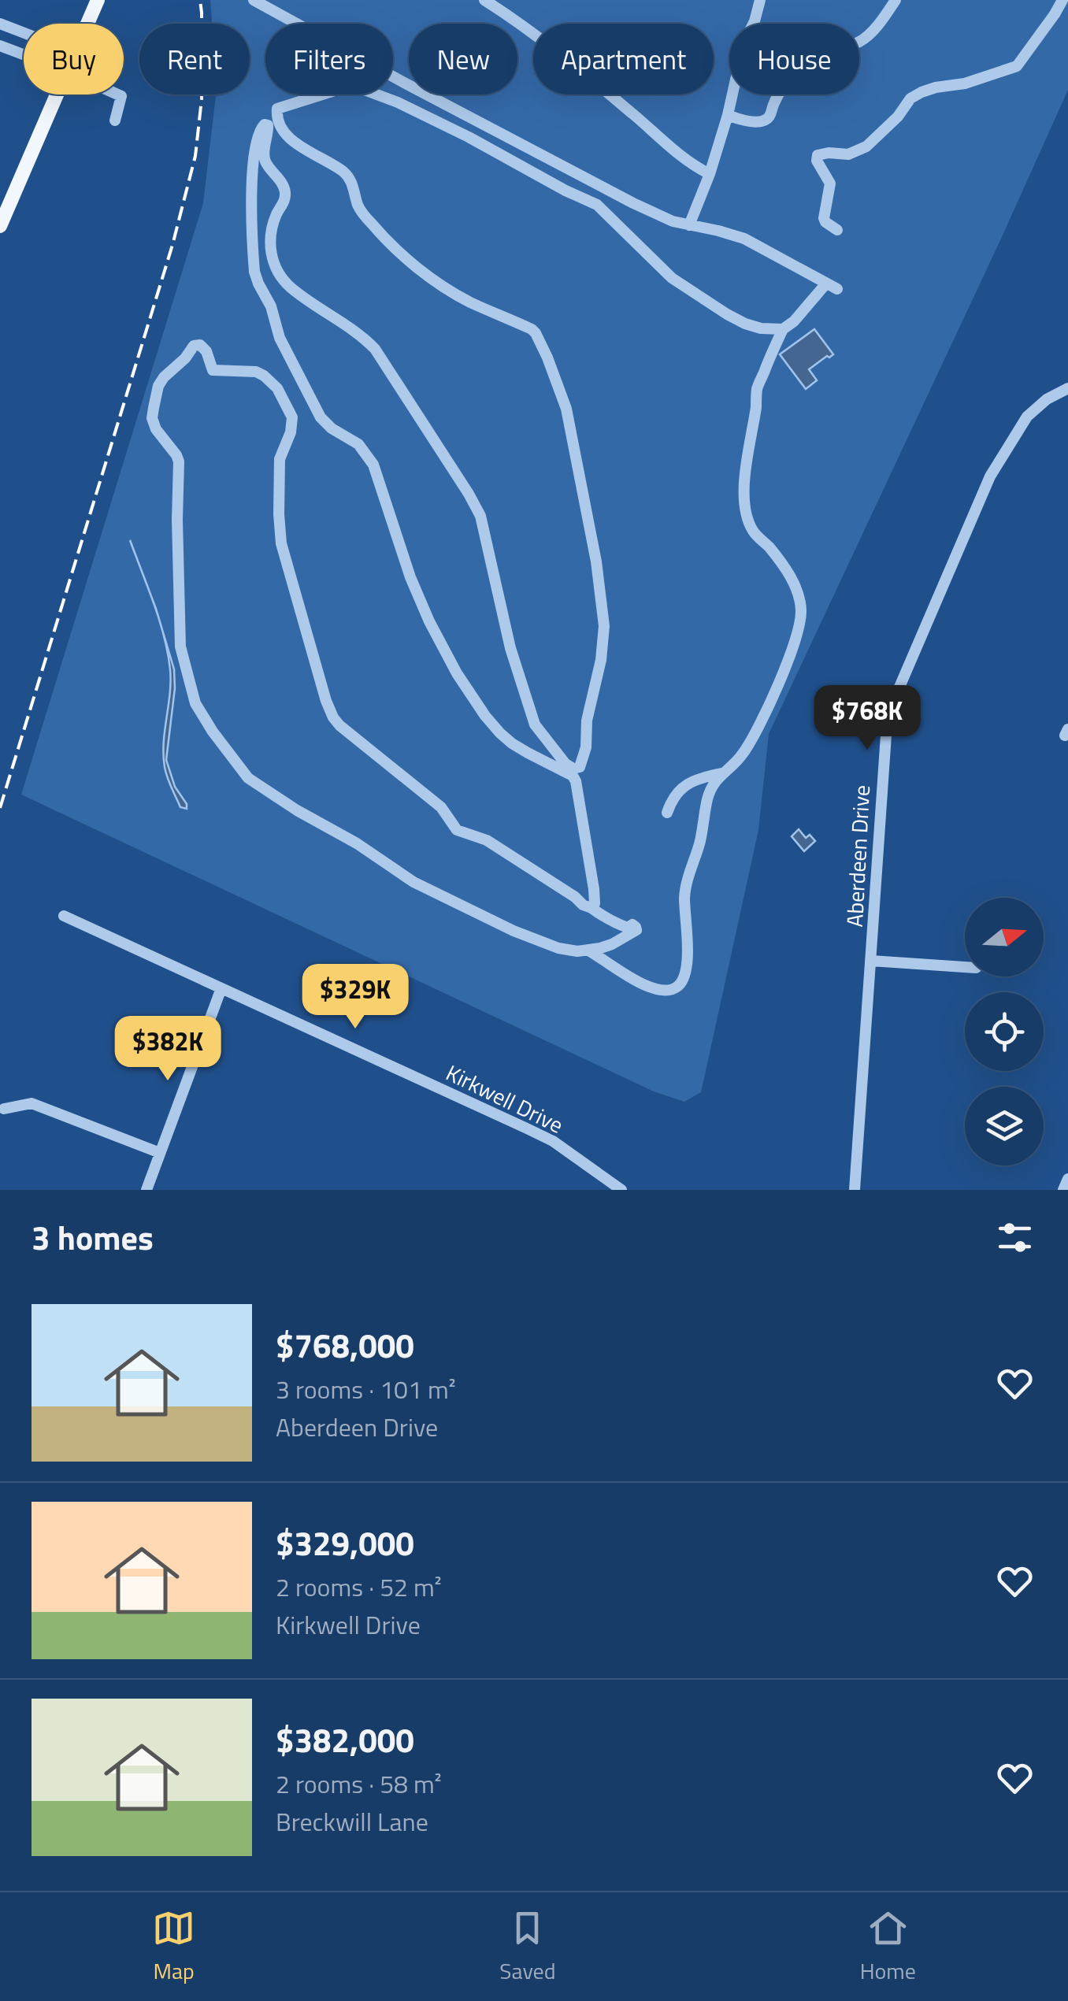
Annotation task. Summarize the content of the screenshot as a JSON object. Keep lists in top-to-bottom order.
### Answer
{
  "streets": {
    "street": ["Aberdeen Drive", "Kirkwell Drive"]
  },
  "north": "right",
  "page": {
    "chip": [
      "Buy",
      "Rent",
      "Filters",
      "New",
      "Apartment",
      "House"
    ],
    "price": ["$768K", "$329K", "$382K"],
    "heading": "3 homes",
    "list": [
      {
        "name": "$768,000",
        "note": "3 rooms · 101 m² · Aberdeen Drive"
      },
      {
        "name": "$329,000",
        "note": "2 rooms · 52 m² · Kirkwell Drive"
      },
      {
        "name": "$382,000",
        "note": "2 rooms · 58 m² · Breckwill Lane"
      }
    ],
    "tabs": ["Map", "Saved", "Home"]
  }
}
